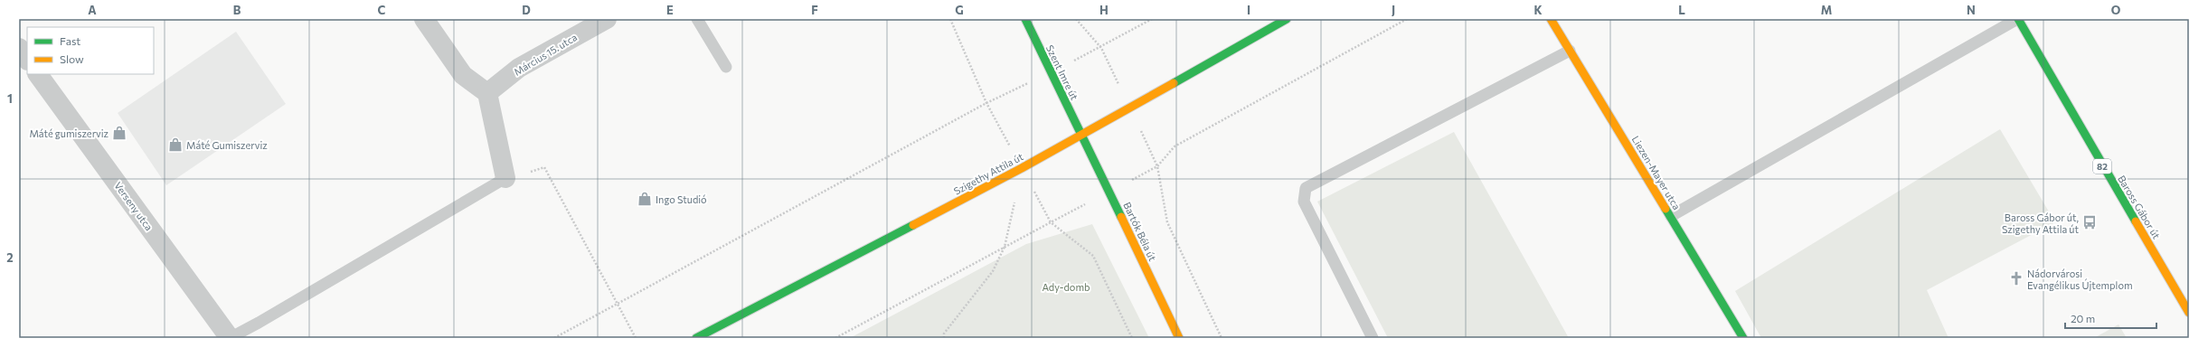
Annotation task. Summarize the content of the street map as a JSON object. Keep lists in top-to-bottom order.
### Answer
{
  "streets": {
    "street": [
      "Március 15. utca",
      "Szent Imre út",
      "82",
      "Liezen-Mayer utca",
      "Szigethy Attila út",
      "Verseny utca",
      "Baross Gábor út",
      "Bartók Béla út"
    ]
  },
  "crossings": [
    ["Szent Imre út", "Szigethy Attila út"],
    ["Szent Imre út", "Bartók Béla út"],
    ["Szigethy Attila út", "Bartók Béla út"]
  ],
  "parks": ["Ady-domb"],
  "places": {
    "shop": ["Máté gumiszerviz", "Máté Gumiszerviz", "Ingo Studió"],
    "bus stop": ["Baross Gábor út, Szigethy Attila út"],
    "church": ["Nádorvárosi Evangélikus Újtemplom"]
  },
  "legend": ["Fast", "Slow"],
  "scale_bar": "20 m",
  "grid": {
    "columns": [
      "A",
      "B",
      "C",
      "D",
      "E",
      "F",
      "G",
      "H",
      "I",
      "J",
      "K",
      "L",
      "M",
      "N",
      "O"
    ],
    "rows": ["1", "2"]
  }
}
